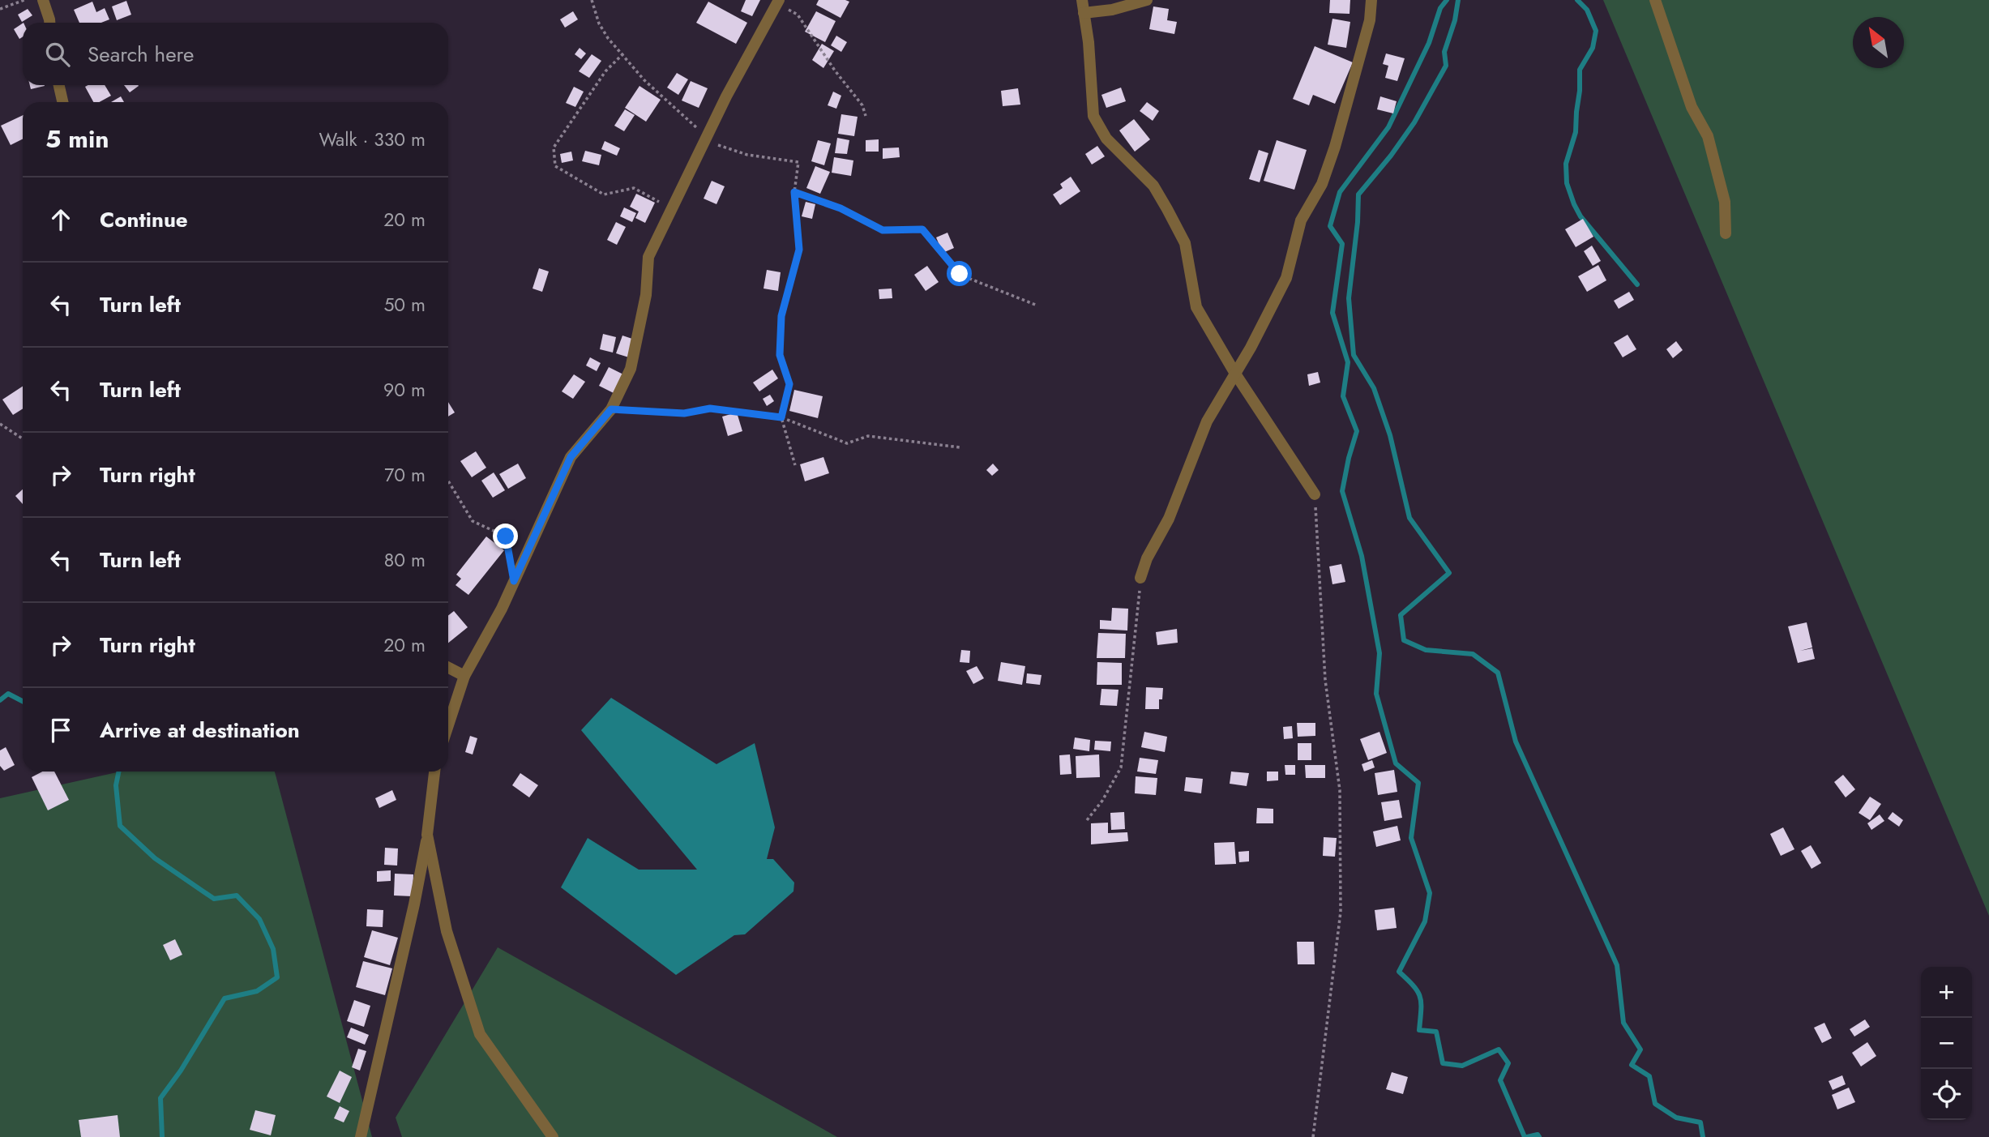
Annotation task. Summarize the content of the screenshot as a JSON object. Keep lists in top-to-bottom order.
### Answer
{
  "north": "top left",
  "page": {
    "search": "Search here",
    "heading": ["5 min", "Walk · 330 m"],
    "list": [
      ["Continue", "20 m"],
      ["Turn left", "50 m"],
      ["Turn left", "90 m"],
      ["Turn right", "70 m"],
      ["Turn left", "80 m"],
      ["Turn right", "20 m"],
      "Arrive at destination"
    ],
    "map_buttons": ["+", "−"]
  }
}
